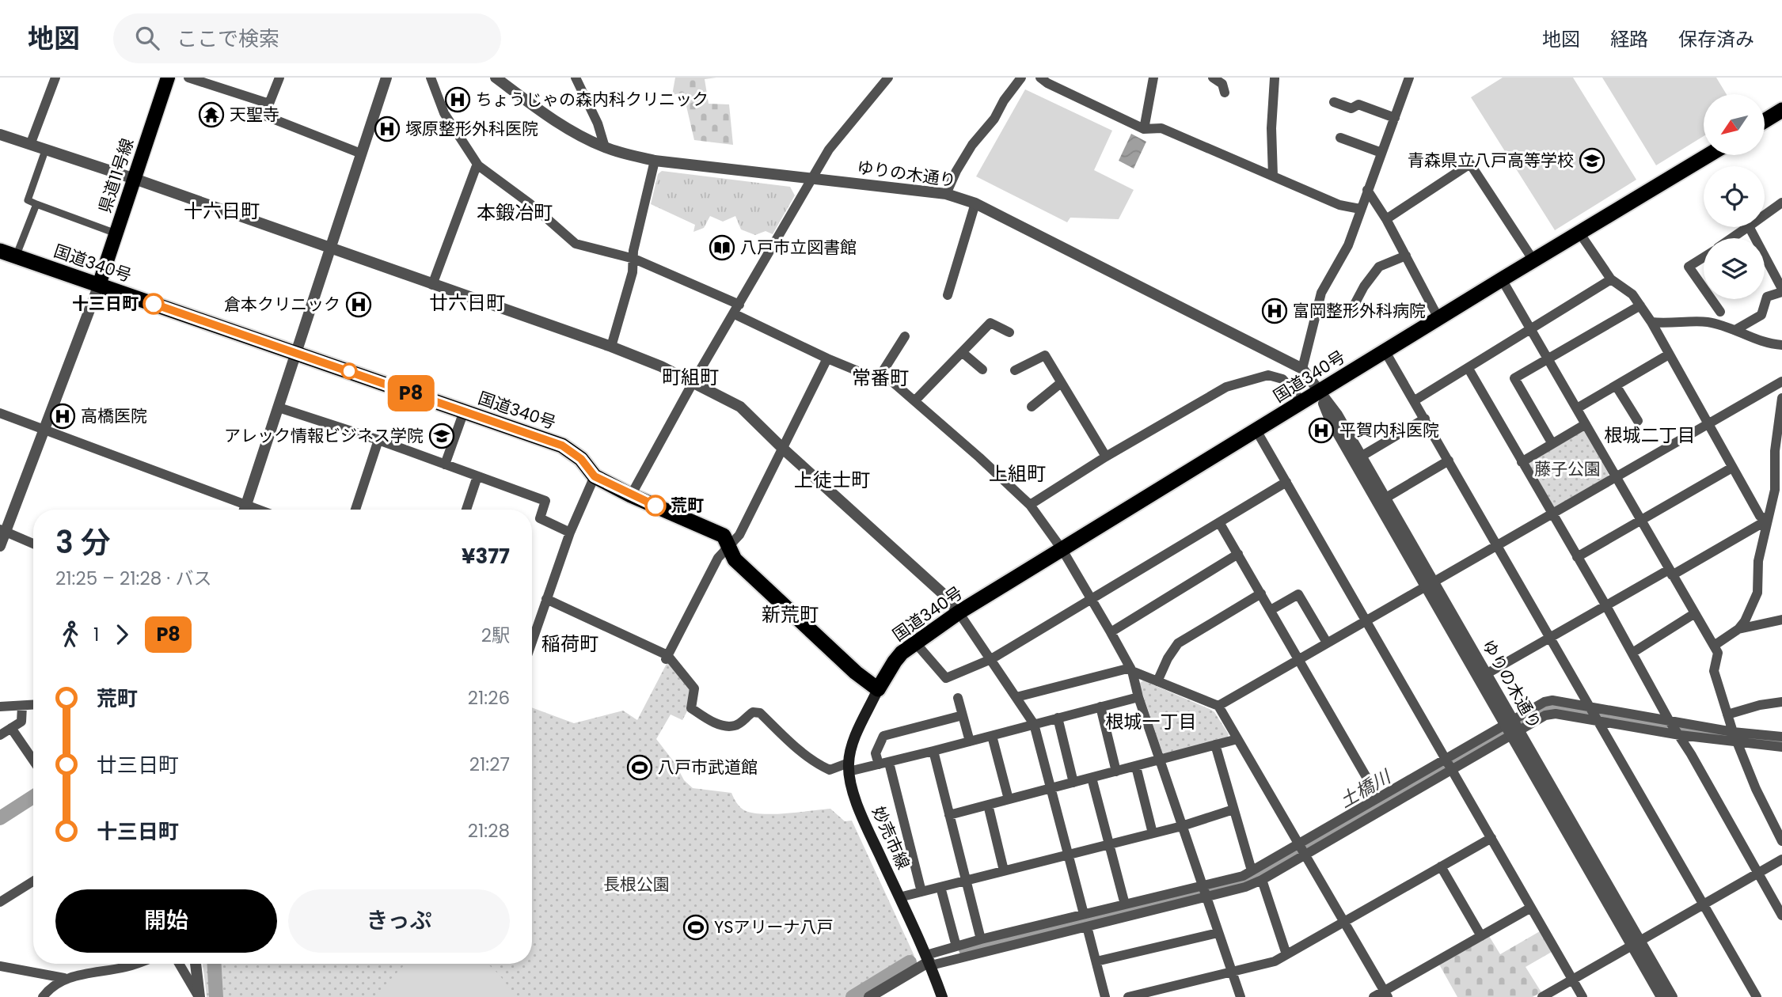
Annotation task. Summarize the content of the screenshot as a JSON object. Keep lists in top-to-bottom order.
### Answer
{
  "streets": {
    "highway": ["国道340号"],
    "main road": ["県道11号線", "妙売市線"],
    "street": ["ゆりの木通り"]
  },
  "crossings": [
    ["ゆりの木通り", "国道340号"],
    ["県道11号線", "国道340号"]
  ],
  "districts": [
    "十六日町",
    "本鍛冶町",
    "廿六日町",
    "町組町",
    "常番町",
    "根城二丁目",
    "上組町",
    "上徒士町",
    "新荒町",
    "稲荷町",
    "根城一丁目"
  ],
  "water": ["土橋川"],
  "parks": ["藤子公園", "長根公園"],
  "places": {
    "hospital": [
      "ちょうじゃの森内科クリニック",
      "塚原整形外科医院",
      "倉本クリニック",
      "富岡整形外科病院",
      "高橋医院",
      "平賀内科医院"
    ],
    "temple": ["天聖寺"],
    "school or university": ["青森県立八戸高等学校", "アレック情報ビジネス学院"],
    "library": ["八戸市立図書館"],
    "other": ["十三日町", "荒町"],
    "sports": ["八戸市武道館", "YSアリーナ八戸"]
  },
  "lines": ["bus line P8"],
  "north": "bottom left",
  "page": {
    "header": "地図",
    "search": "ここで検索",
    "nav": ["地図", "経路", "保存済み"],
    "on_map": "P8",
    "heading": ["3 分", "21:25 – 21:28 · バス", "¥377"],
    "legs": ["1", "P8", "2駅"],
    "list": [
      {
        "name": "荒町",
        "value": "21:26"
      },
      {
        "name": "廿三日町",
        "value": "21:27"
      },
      {
        "name": "十三日町",
        "value": "21:28"
      }
    ],
    "buttons": ["開始", "きっぷ"]
  }
}
